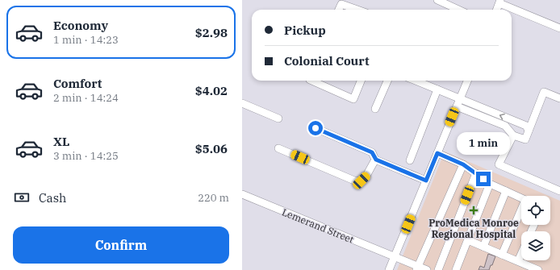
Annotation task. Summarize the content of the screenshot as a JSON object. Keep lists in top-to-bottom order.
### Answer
{
  "streets": {
    "street": ["Lemerand Street"]
  },
  "places": {
    "health": ["ProMedica Monroe Regional Hospital"]
  },
  "page": {
    "list": [
      {
        "name": "Economy",
        "note": "1 min · 14:23",
        "value": "$2.98"
      },
      {
        "name": "Comfort",
        "note": "2 min · 14:24",
        "value": "$4.02"
      },
      {
        "name": "XL",
        "note": "3 min · 14:25",
        "value": "$5.06"
      }
    ],
    "banner": ["Pickup", "Colonial Court"],
    "bubble": "1 min",
    "pay": ["Cash", "220 m"],
    "buttons": "Confirm"
  }
}
